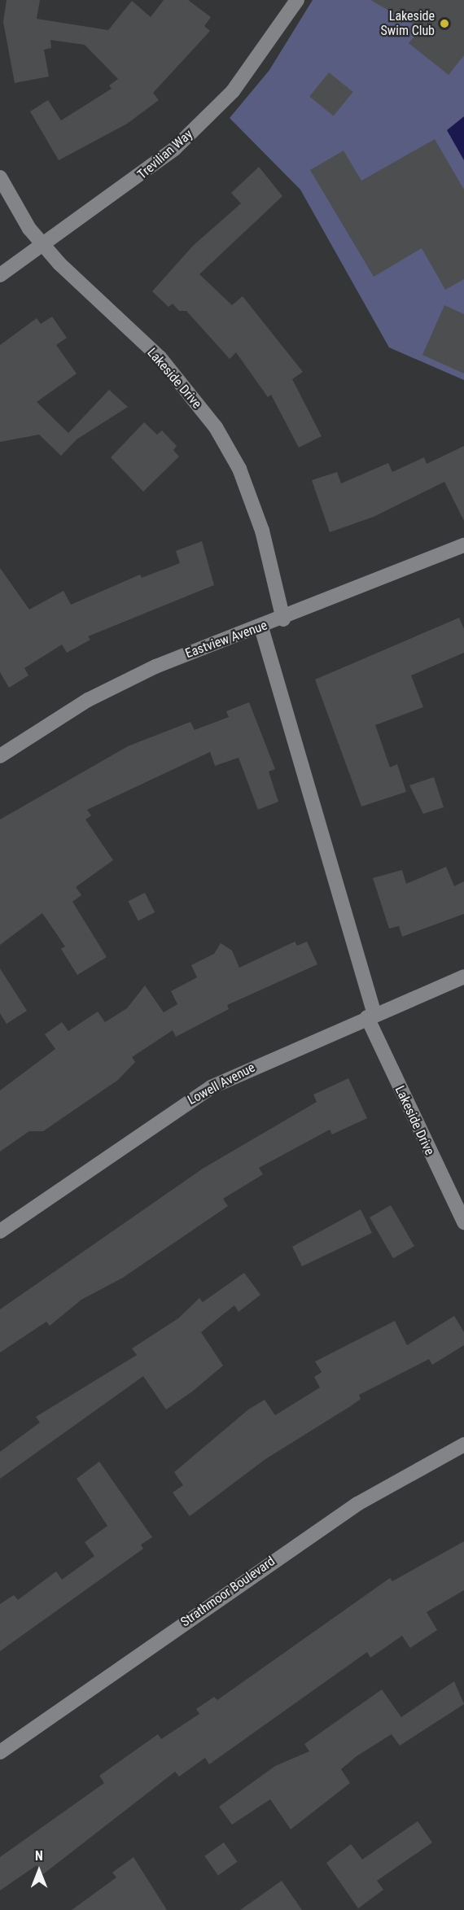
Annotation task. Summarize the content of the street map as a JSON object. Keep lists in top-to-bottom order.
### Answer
{
  "streets": {
    "street": [
      "Trevilian Way",
      "Lakeside Drive",
      "Eastview Avenue",
      "Lowell Avenue",
      "Strathmoor Boulevard"
    ]
  },
  "crossings": [
    ["Trevilian Way", "Lakeside Drive"],
    ["Lakeside Drive", "Eastview Avenue"],
    ["Lakeside Drive", "Lowell Avenue"]
  ],
  "places": ["Lakeside Swim Club"],
  "north": "top"
}
